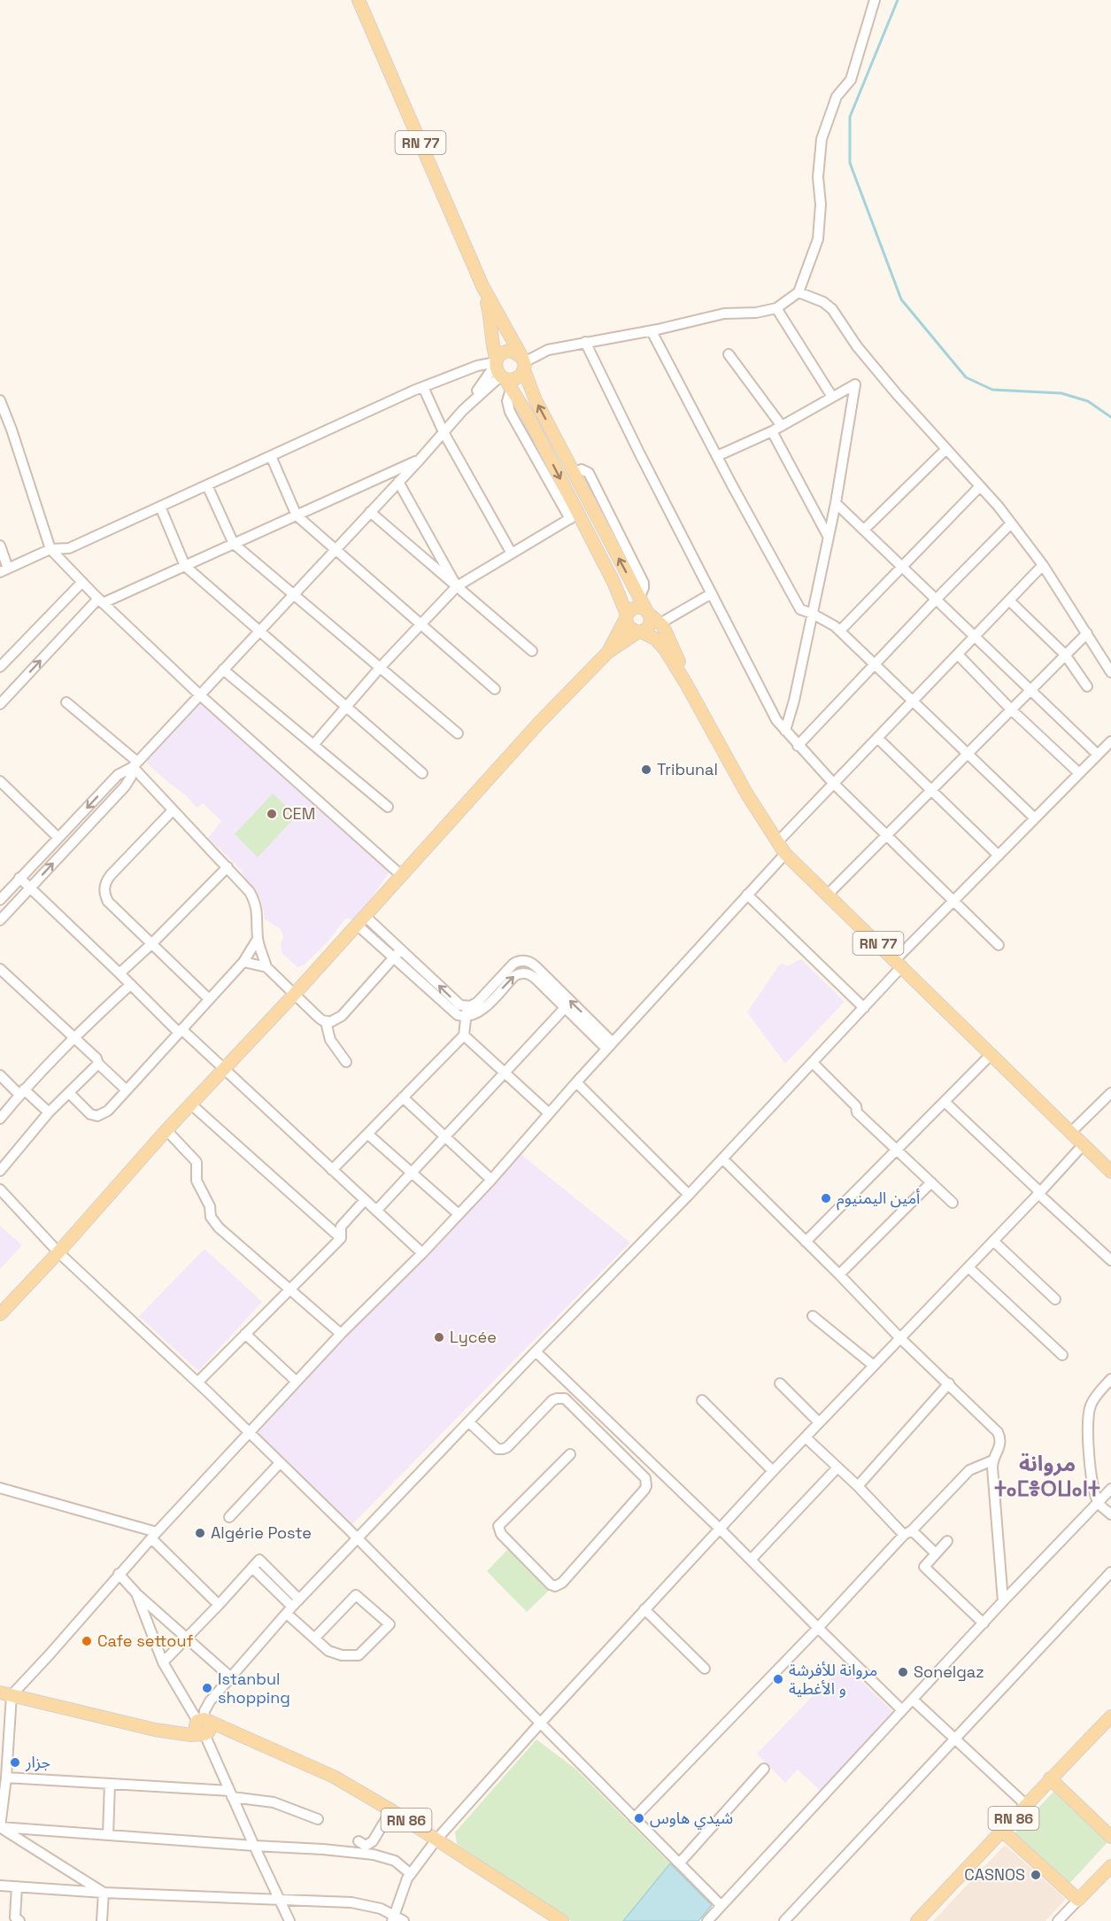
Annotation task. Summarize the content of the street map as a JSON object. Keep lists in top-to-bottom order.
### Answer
{
  "streets": {
    "main road": ["RN 77", "RN 86"]
  },
  "districts": ["مروانة ⵜⴰⵎⴻⵔⵡⴰⵏⵜ"],
  "places": [
    "Tribunal",
    "CEM",
    "أمين اليمنيوم",
    "Lycée",
    "Algérie Poste",
    "Cafe settouf",
    "Sonelgaz",
    "مروانة للأفرشة و الأغطية",
    "Istanbul shopping",
    "جزار",
    "شيدي هاوس",
    "CASNOS"
  ]
}
